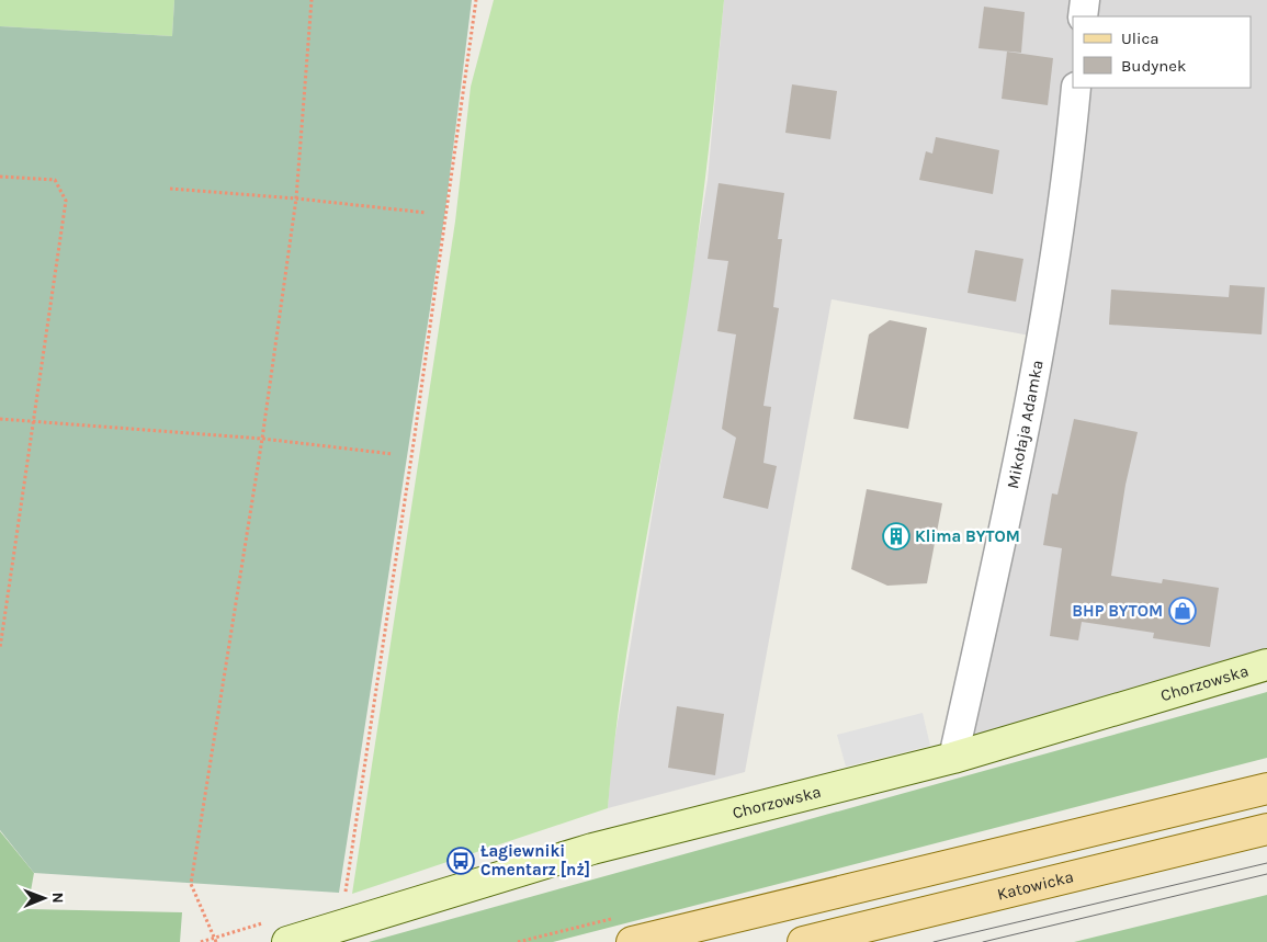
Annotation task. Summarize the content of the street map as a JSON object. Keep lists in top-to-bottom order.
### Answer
{
  "streets": {
    "main road": ["Katowicka"],
    "street": ["Mikołaja Adamka", "Chorzowska"]
  },
  "crossings": [
    ["Mikołaja Adamka", "Chorzowska"]
  ],
  "places": {
    "building": ["Klima BYTOM"],
    "shop": ["BHP BYTOM"],
    "bus stop": ["Łagiewniki Cmentarz [nż]"]
  },
  "legend": ["Ulica", "Budynek"],
  "north": "right"
}
